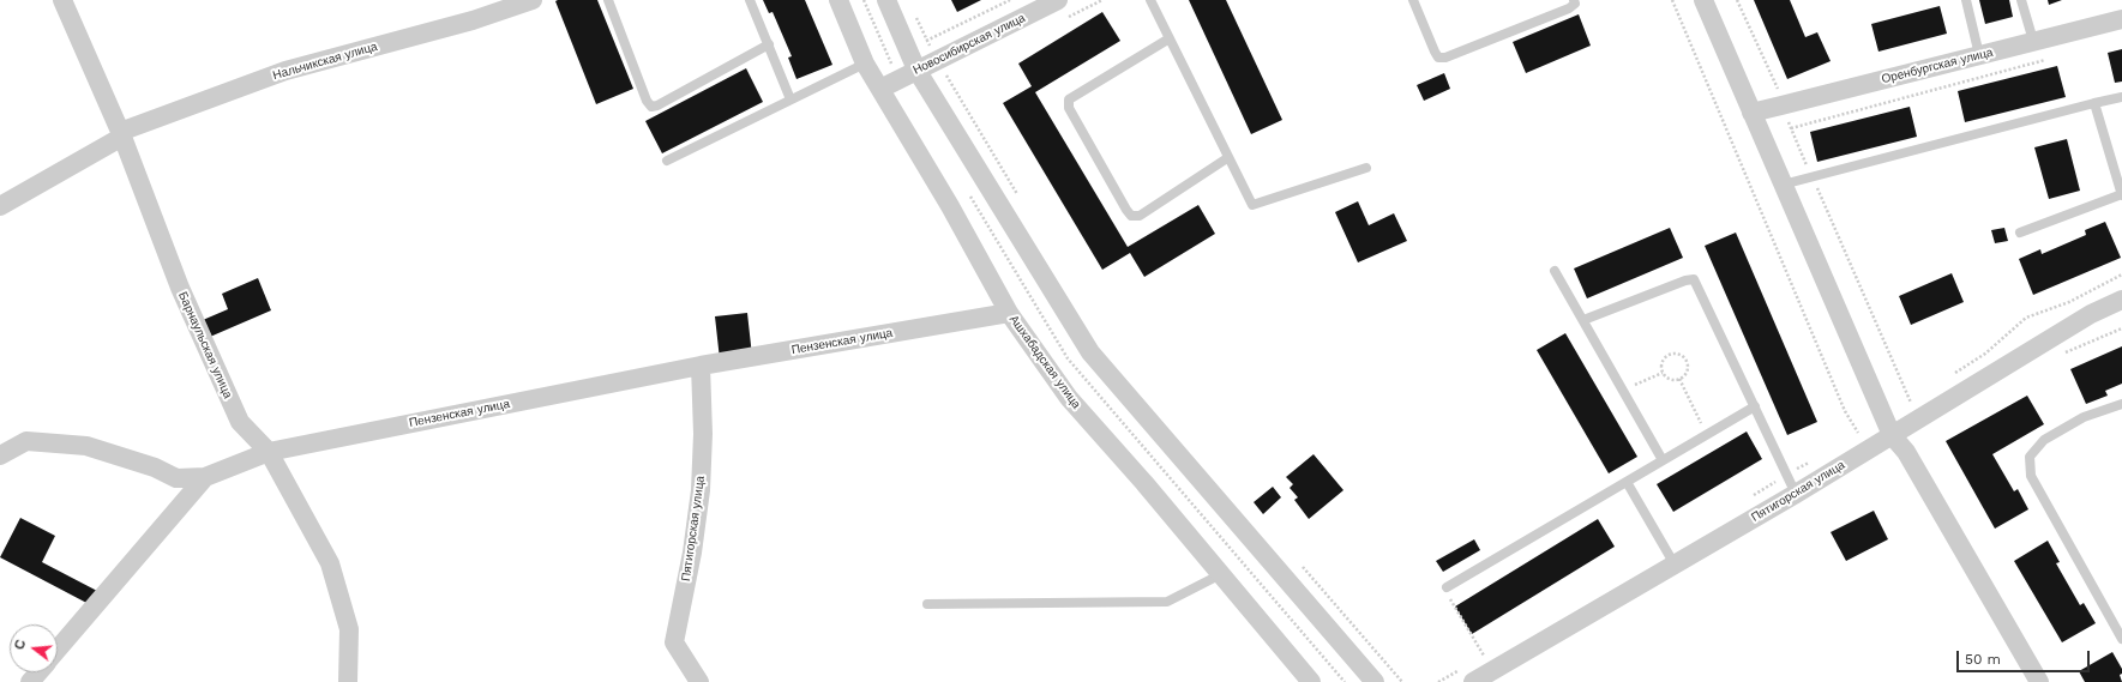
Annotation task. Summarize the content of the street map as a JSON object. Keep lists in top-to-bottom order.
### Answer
{
  "streets": {
    "street": [
      "Новосибирская улица",
      "Нальчикская улица",
      "Оренбургская улица",
      "Пензенская улица",
      "Барнаульская улица",
      "Ашхабадская улица",
      "Пятигорская улица"
    ]
  },
  "crossings": [
    ["Новосибирская улица", "Ашхабадская улица"],
    ["Нальчикская улица", "Барнаульская улица"],
    ["Пензенская улица", "Барнаульская улица"],
    ["Пензенская улица", "Ашхабадская улица"],
    ["Пензенская улица", "Пятигорская улица"]
  ],
  "scale_bar": "50 m",
  "north": "left"
}
